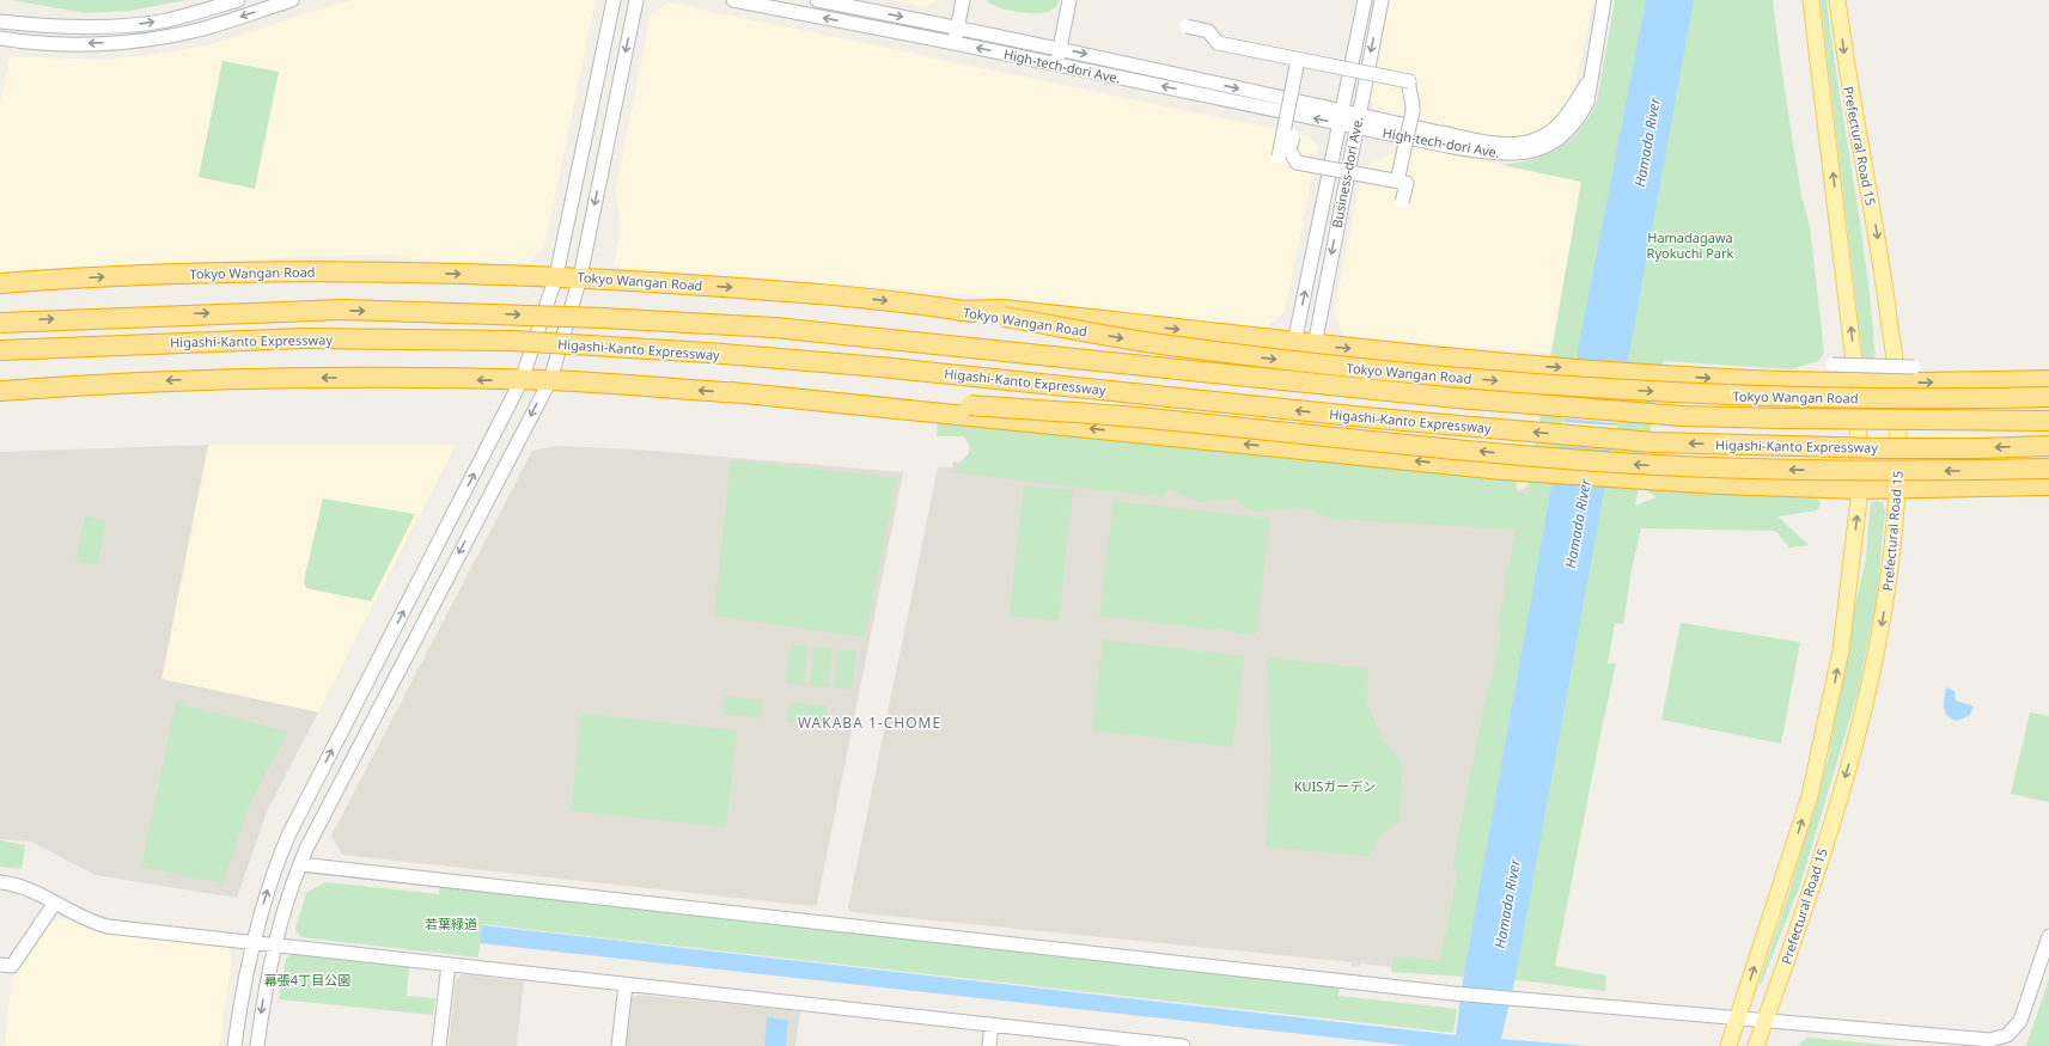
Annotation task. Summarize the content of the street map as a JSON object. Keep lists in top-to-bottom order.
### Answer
{
  "streets": {
    "highway": ["Tokyo Wangan Road", "Higashi-Kanto Expressway"],
    "main road": ["Prefectural Road 15"],
    "street": ["High-tech-dori Ave.", "Business-dori Ave."]
  },
  "crossings": [
    ["High-tech-dori Ave.", "Business-dori Ave."]
  ],
  "districts": ["WAKABA 1-CHOME"],
  "water": ["Hamada River"],
  "parks": [
    "Hamadagawa Ryokuchi Park",
    "KUISガーデン",
    "若葉緑道",
    "幕張4丁目公園"
  ]
}
